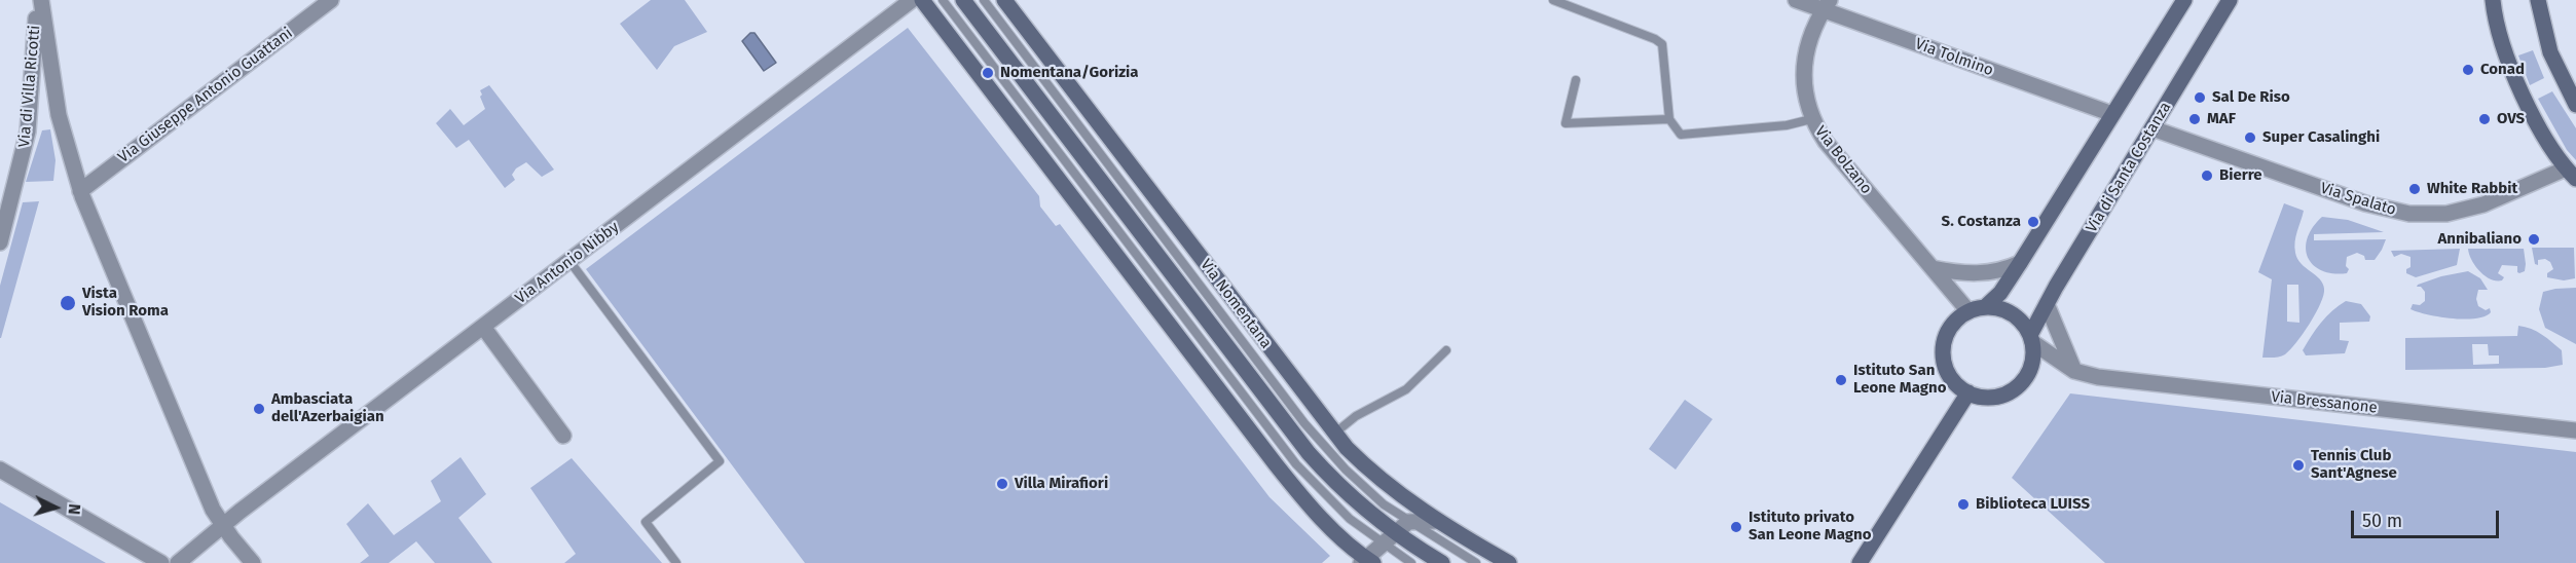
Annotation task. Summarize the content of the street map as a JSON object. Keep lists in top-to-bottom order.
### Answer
{
  "streets": {
    "street": [
      "Via Tolmino",
      "Via di Villa Ricotti",
      "Via Giuseppe Antonio Guattani",
      "Via Bolzano",
      "Via di Santa Costanza",
      "Via Spalato",
      "Via Antonio Nibby",
      "Via Nomentana",
      "Via Bressanone"
    ]
  },
  "crossings": [
    ["Via Tolmino", "Via Bolzano"],
    ["Via Bolzano", "Via di Santa Costanza"],
    ["Via Bolzano", "Via Bressanone"],
    ["Via di Santa Costanza", "Via Spalato"],
    ["Via di Santa Costanza", "Via Bressanone"]
  ],
  "places": [
    "Conad",
    "Nomentana/Gorizia",
    "Sal De Riso",
    "MAF",
    "OVS",
    "Super Casalinghi",
    "Bierre",
    "White Rabbit",
    "S. Costanza",
    "Annibaliano",
    "Vista Vision Roma",
    "Istituto San Leone Magno",
    "Ambasciata dell'Azerbaigian",
    "Tennis Club Sant'Agnese",
    "Villa Mirafiori",
    "Biblioteca LUISS",
    "Istituto privato San Leone Magno"
  ],
  "scale_bar": "50 m",
  "north": "right"
}
